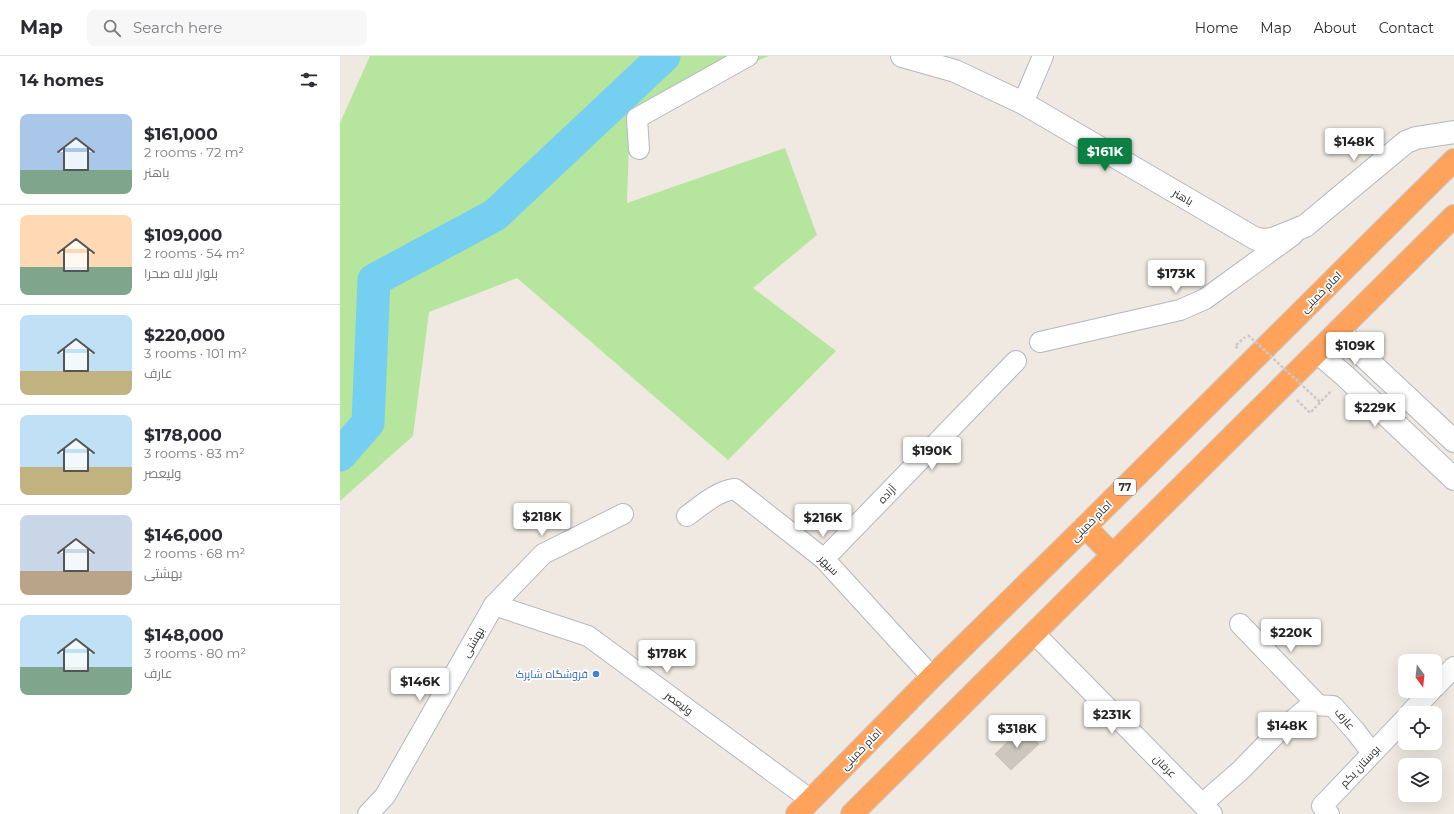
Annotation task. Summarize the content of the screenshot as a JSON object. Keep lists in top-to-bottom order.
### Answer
{
  "streets": {
    "highway": ["امام خمینی", "77"],
    "street": [
      "باهنر",
      "آزاده",
      "سپهر",
      "بهشتی",
      "ولیعصر",
      "عارف",
      "عرفان",
      "بوستان یکم"
    ]
  },
  "crossings": [
    ["امام خمینی", "سپهر"],
    ["امام خمینی", "ولیعصر"],
    ["آزاده", "سپهر"],
    ["بهشتی", "ولیعصر"],
    ["عارف", "بوستان یکم"]
  ],
  "places": ["فروشگاه شاپرک"],
  "north": "bottom",
  "page": {
    "header": "Map",
    "search": "Search here",
    "nav": [
      "Home",
      "Map",
      "About",
      "Contact"
    ],
    "heading": "14 homes",
    "list": [
      {
        "name": "$161,000",
        "note": "2 rooms · 72 m² · باهنر"
      },
      {
        "name": "$109,000",
        "note": "2 rooms · 54 m² · بلوار لاله صحرا"
      },
      {
        "name": "$220,000",
        "note": "3 rooms · 101 m² · عارف"
      },
      {
        "name": "$178,000",
        "note": "3 rooms · 83 m² · ولیعصر"
      },
      {
        "name": "$146,000",
        "note": "2 rooms · 68 m² · بهشتی"
      },
      {
        "name": "$148,000",
        "note": "3 rooms · 80 m² · عارف"
      }
    ],
    "price": [
      "$148K",
      "$161K",
      "$173K",
      "$109K",
      "$229K",
      "$190K",
      "$218K",
      "$216K",
      "$220K",
      "$178K",
      "$146K",
      "$231K",
      "$148K",
      "$318K"
    ]
  }
}
